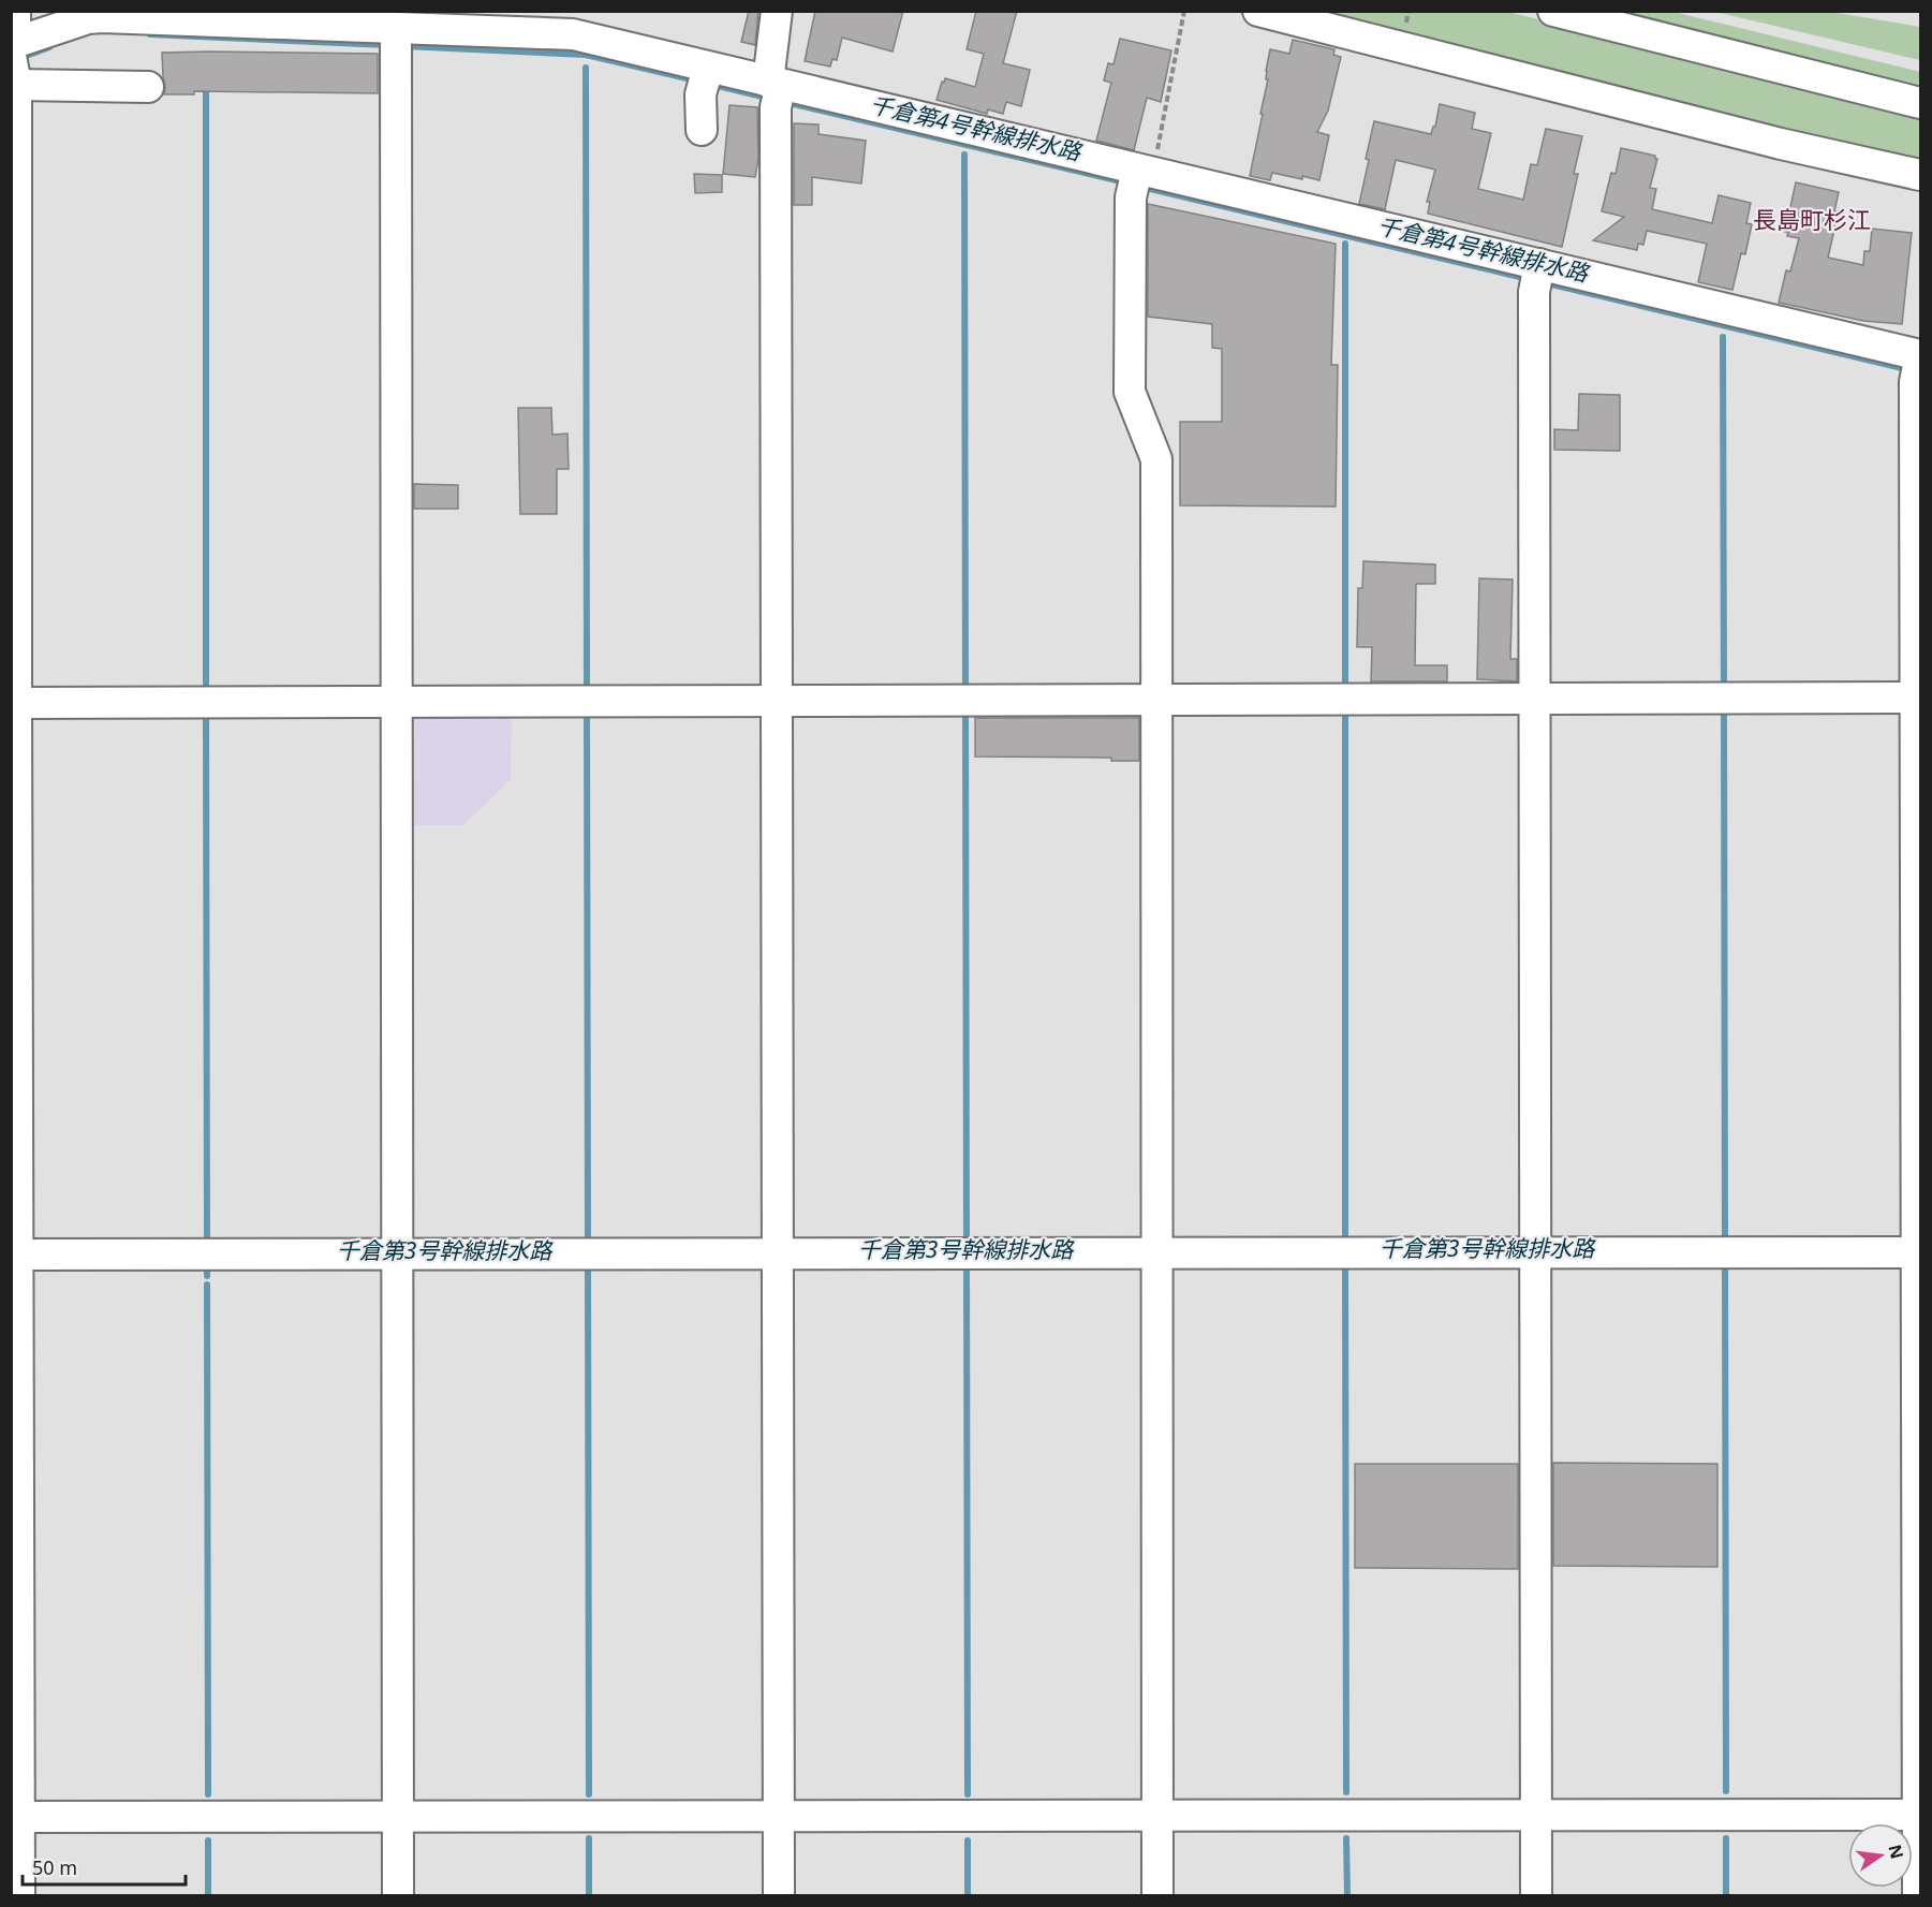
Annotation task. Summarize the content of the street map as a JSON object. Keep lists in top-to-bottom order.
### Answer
{
  "districts": ["長島町杉江"],
  "water": ["千倉第4号幹線排水路", "千倉第3号幹線排水路"],
  "scale_bar": "50 m",
  "north": "right"
}
